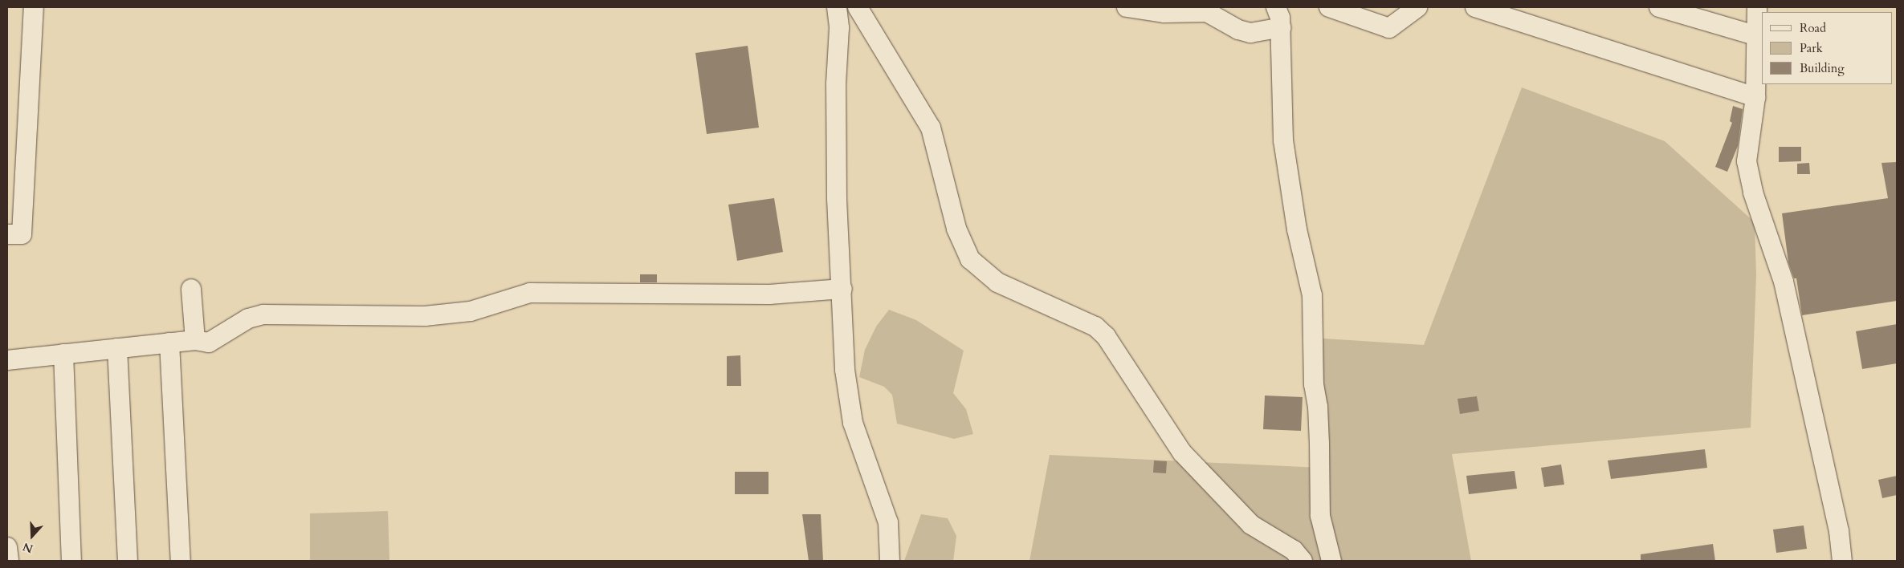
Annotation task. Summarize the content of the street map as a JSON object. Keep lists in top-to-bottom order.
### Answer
{
  "legend": ["Road", "Park", "Building"],
  "north": "bottom"
}
